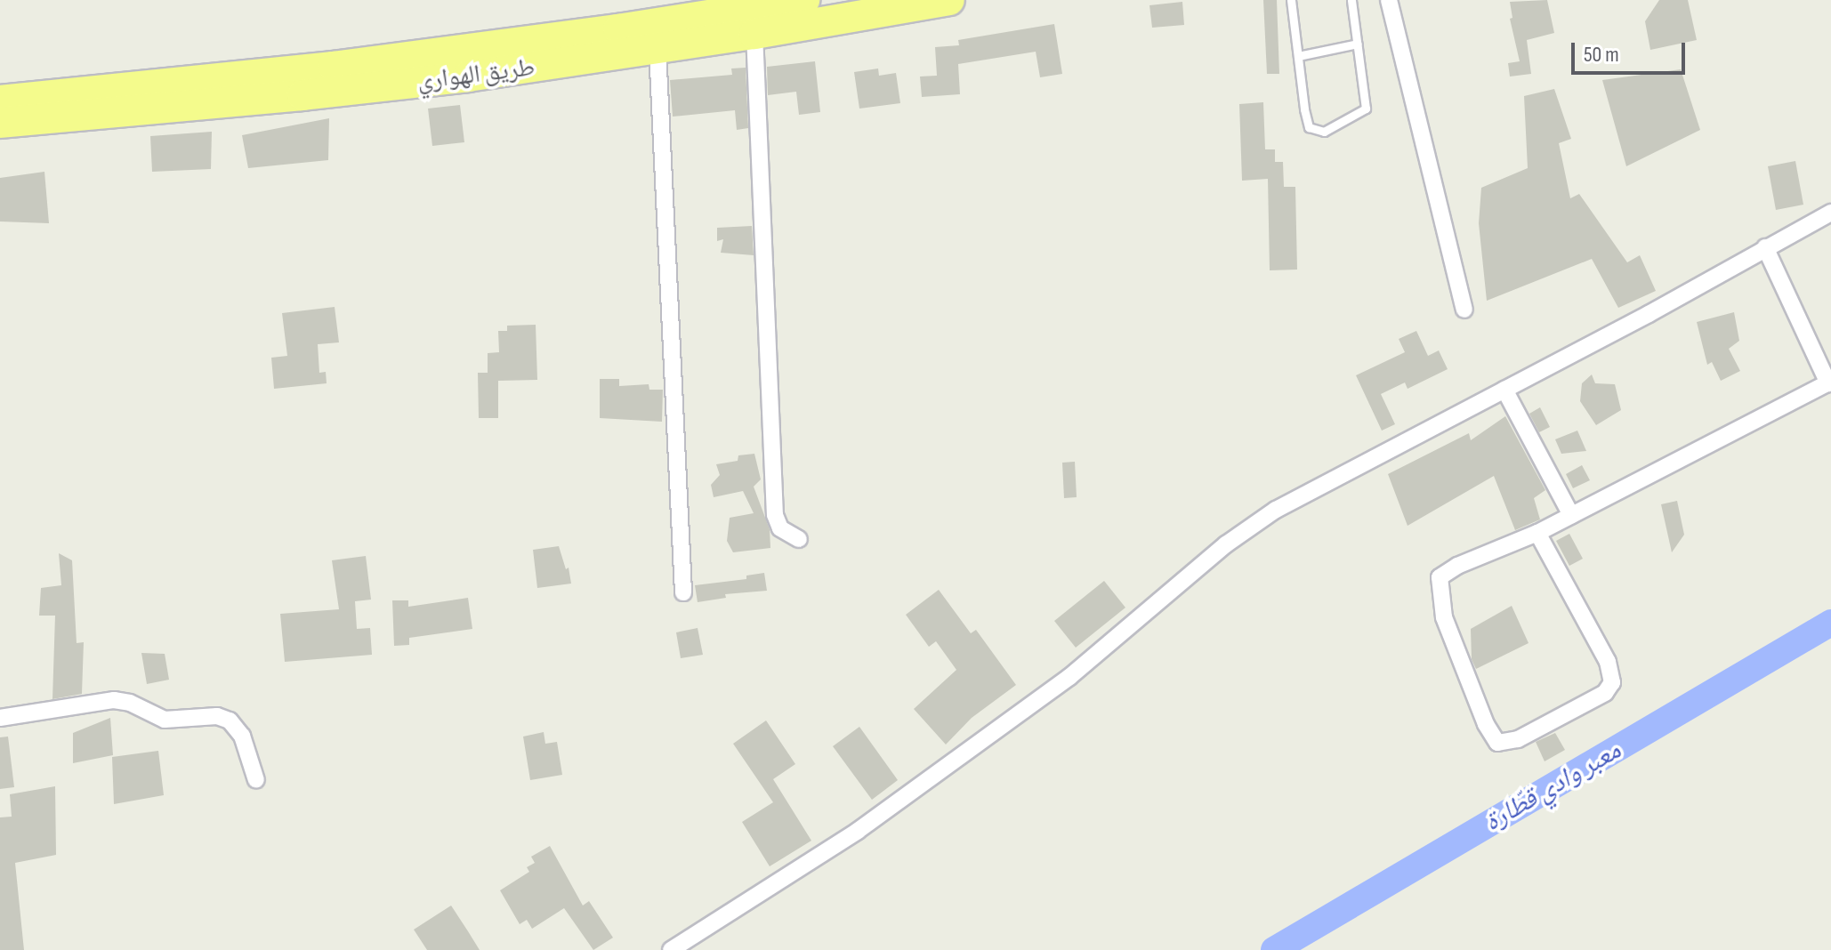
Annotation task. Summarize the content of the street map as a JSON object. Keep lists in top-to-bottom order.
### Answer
{
  "streets": {
    "highway": ["طريق الهواري"]
  },
  "water": ["معبر وادي قطّارة"],
  "scale_bar": "50 m"
}
